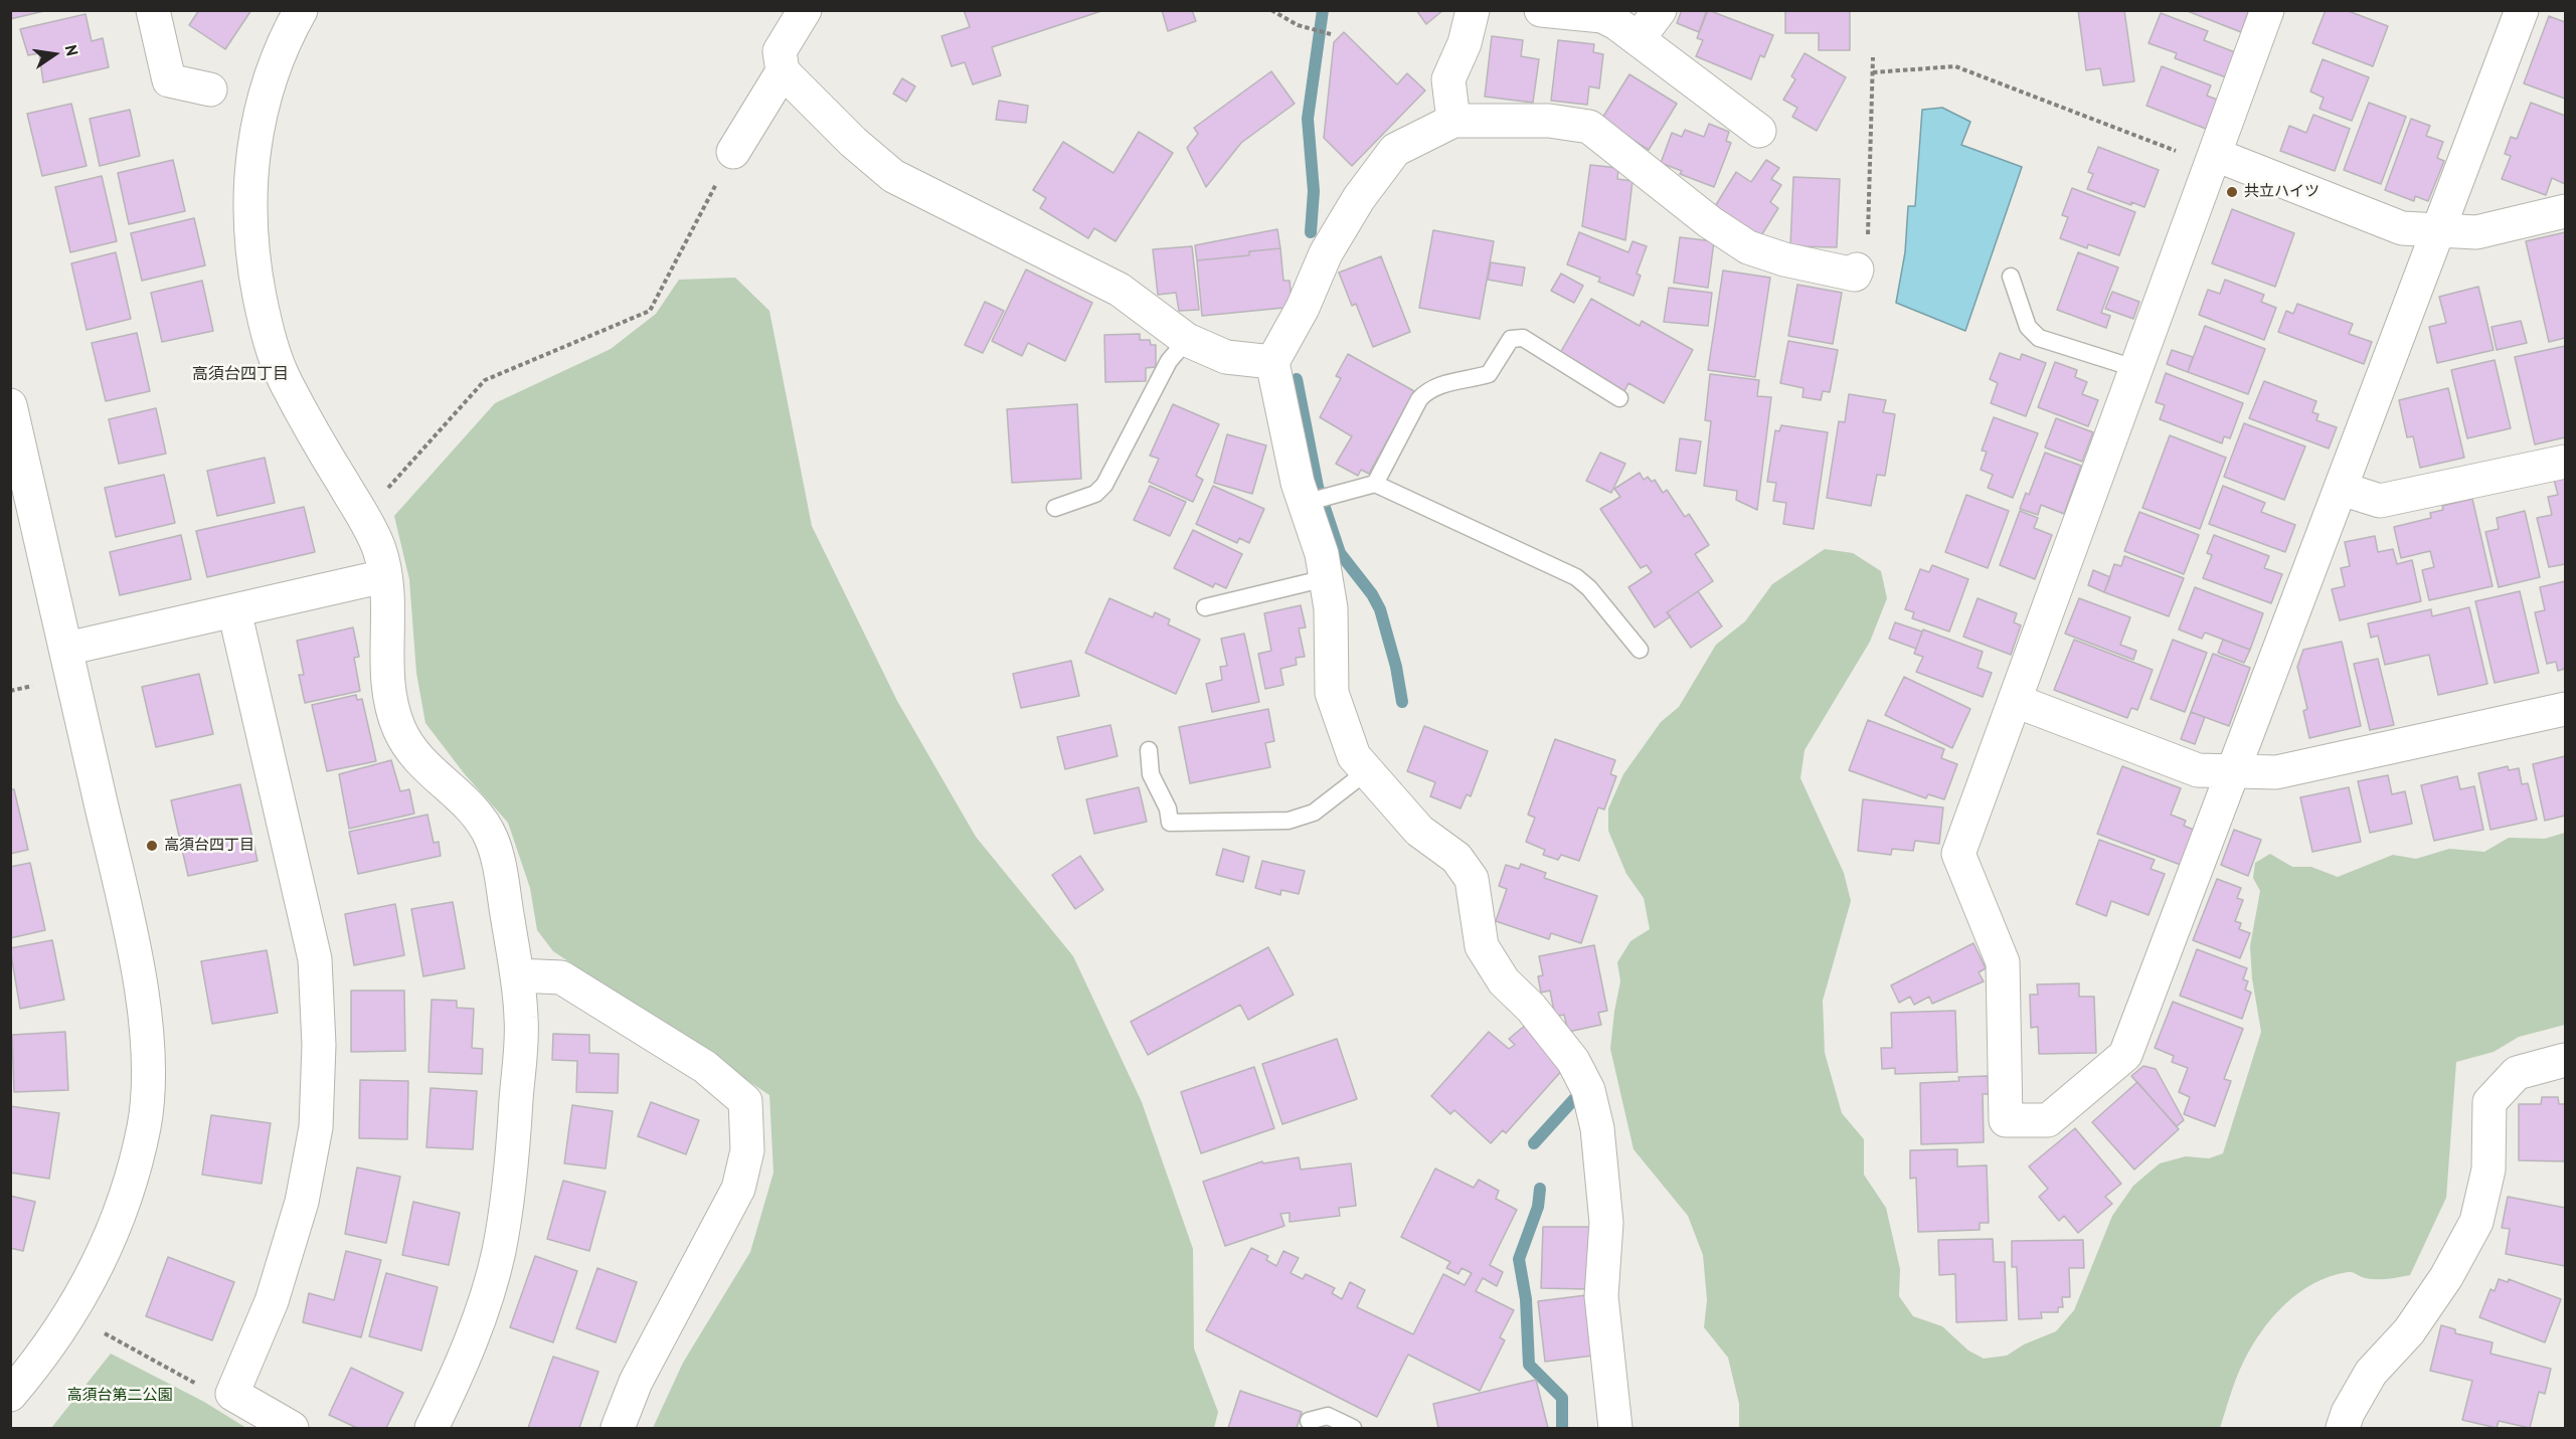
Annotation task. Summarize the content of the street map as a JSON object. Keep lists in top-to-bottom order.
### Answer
{
  "districts": ["高須台四丁目"],
  "parks": ["高須台第二公園"],
  "places": ["共立ハイツ", "高須台四丁目"],
  "north": "right"
}
